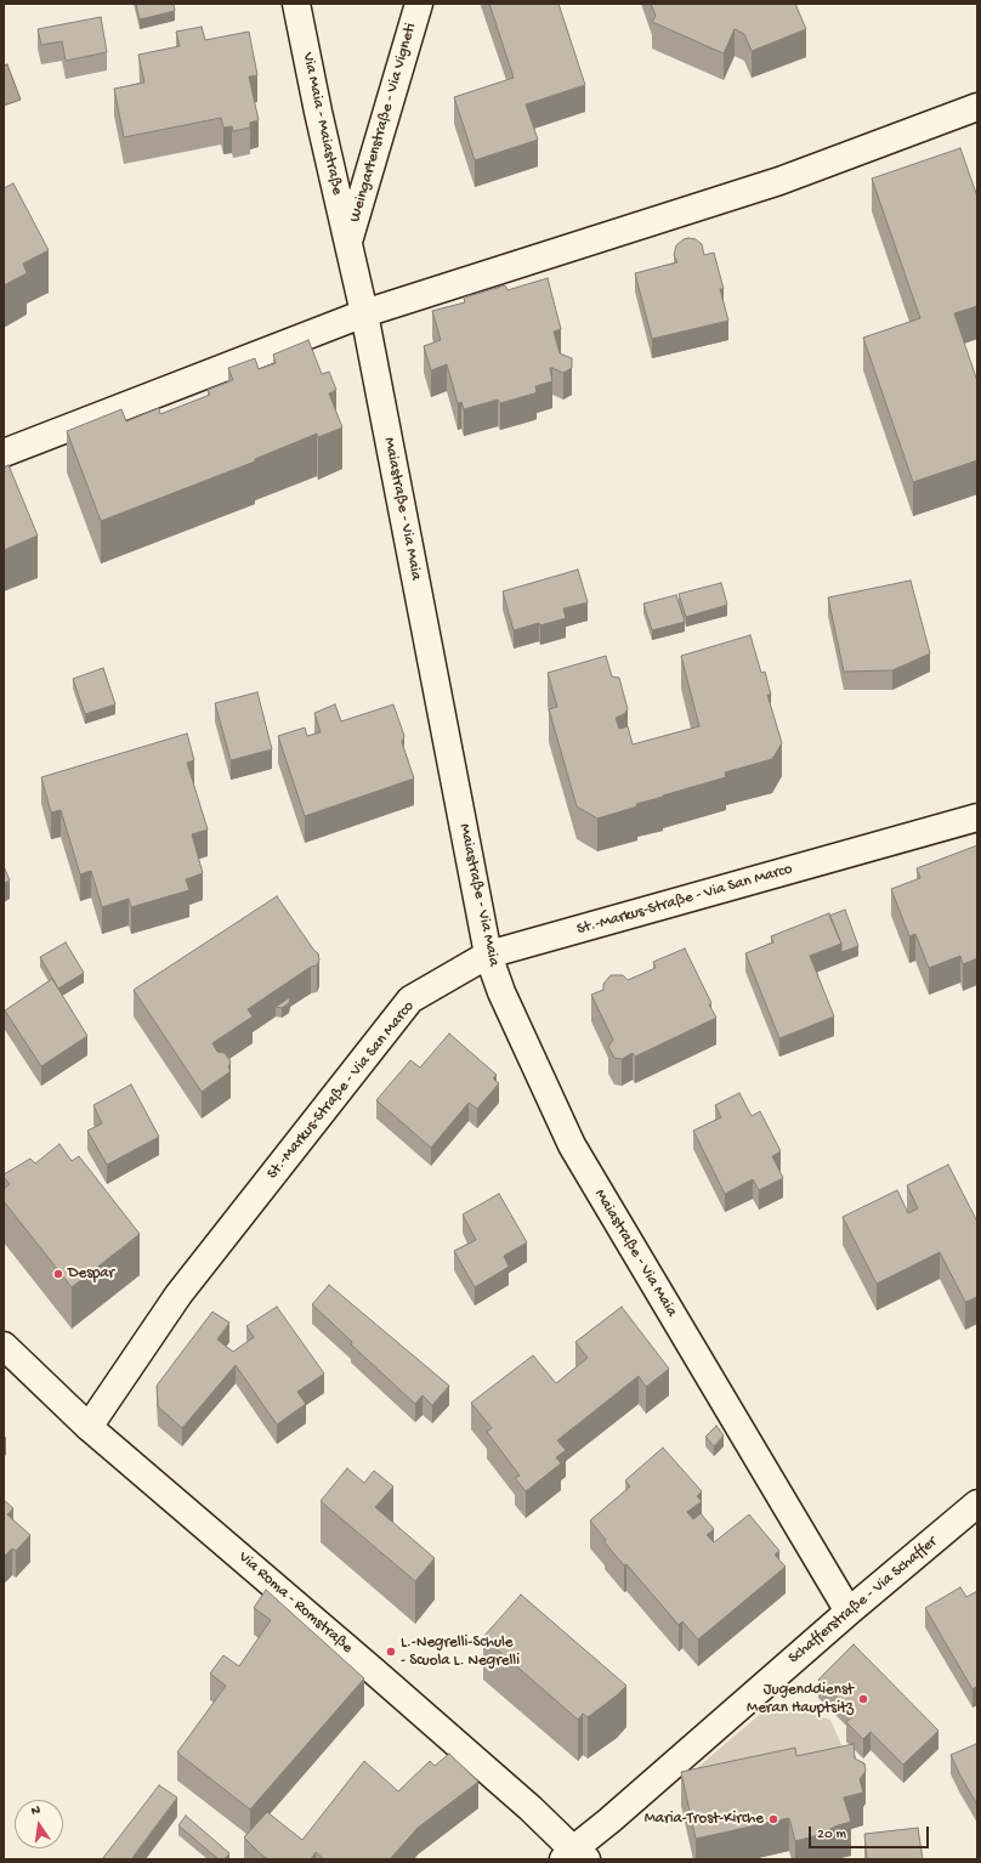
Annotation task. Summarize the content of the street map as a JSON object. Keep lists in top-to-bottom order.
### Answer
{
  "streets": {
    "street": [
      "Weingartenstraße - Via Vigneti",
      "Via Maia - Maiastraße",
      "Maiastraße - Via Maia",
      "St.-Markus-Straße - Via San Marco",
      "Schafferstraße - Via Schaffer",
      "Via Roma - Romstraße"
    ]
  },
  "crossings": [
    ["Weingartenstraße - Via Vigneti", "Via Maia - Maiastraße"],
    ["Weingartenstraße - Via Vigneti", "Maiastraße - Via Maia"],
    ["Via Maia - Maiastraße", "Maiastraße - Via Maia"],
    ["Maiastraße - Via Maia", "St.-Markus-Straße - Via San Marco"],
    ["Maiastraße - Via Maia", "Schafferstraße - Via Schaffer"],
    ["St.-Markus-Straße - Via San Marco", "Via Roma - Romstraße"],
    ["Schafferstraße - Via Schaffer", "Via Roma - Romstraße"]
  ],
  "places": [
    "Despar",
    "L.-Negrelli-Schule - Scuola L. Negrelli",
    "Jugenddienst Meran Hauptsitz",
    "Maria-Trost-Kirche"
  ],
  "scale_bar": "20 m",
  "north": "top"
}
